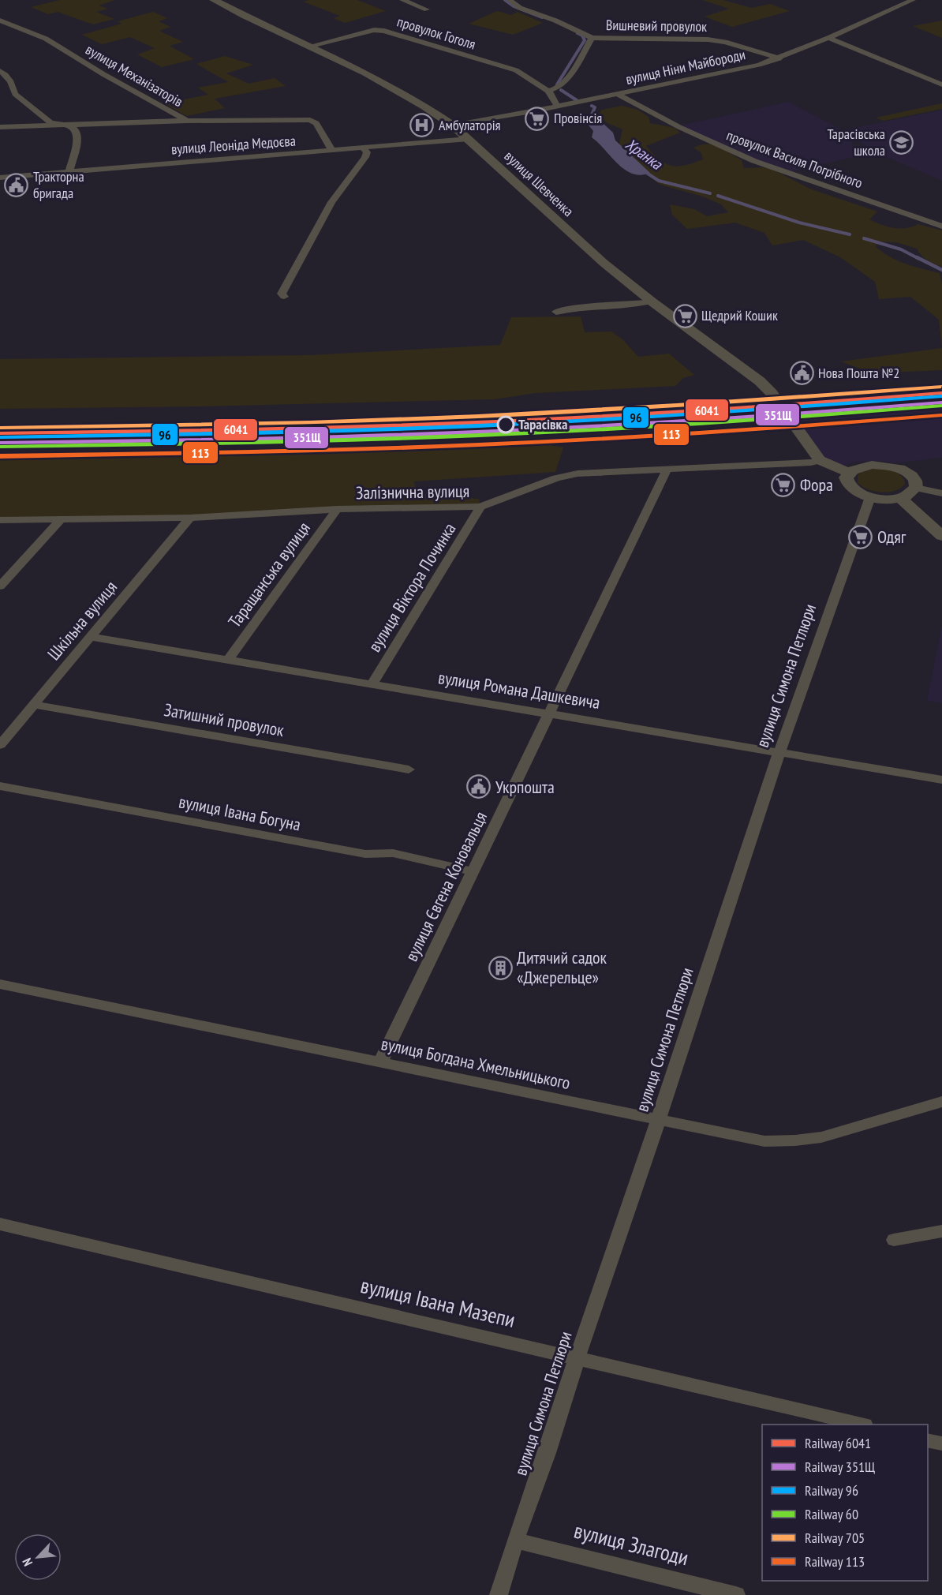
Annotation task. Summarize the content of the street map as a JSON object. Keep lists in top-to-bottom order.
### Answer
{
  "streets": {
    "main road": ["вулиця Шевченка"],
    "street": [
      "Вишневий провулок",
      "провулок Гоголя",
      "вулиця Ніни Майбороди",
      "вулиця Механізаторів",
      "вулиця Леоніда Медоєва",
      "провулок Василя Погрібного",
      "Залізнична вулиця",
      "Таращанська вулиця",
      "вулиця Віктора Починка",
      "Шкільна вулиця",
      "вулиця Симона Петлюри",
      "вулиця Романа Дашкевича",
      "Затишний провулок",
      "вулиця Івана Богуна",
      "вулиця Євгена Коновальця",
      "вулиця Богдана Хмельницького",
      "вулиця Івана Мазепи",
      "вулиця Злагоди"
    ]
  },
  "crossings": [
    ["Вишневий провулок", "провулок Гоголя"],
    ["Вишневий провулок", "вулиця Ніни Майбороди"],
    ["провулок Гоголя", "вулиця Шевченка"],
    ["вулиця Ніни Майбороди", "провулок Василя Погрібного"],
    ["вулиця Ніни Майбороди", "вулиця Шевченка"],
    ["вулиця Механізаторів", "вулиця Леоніда Медоєва"],
    ["вулиця Леоніда Медоєва", "вулиця Шевченка"],
    ["вулиця Шевченка", "Залізнична вулиця"],
    ["Залізнична вулиця", "Таращанська вулиця"],
    ["Залізнична вулиця", "вулиця Віктора Починка"],
    ["Залізнична вулиця", "Шкільна вулиця"],
    ["Залізнична вулиця", "вулиця Євгена Коновальця"],
    ["Таращанська вулиця", "вулиця Романа Дашкевича"],
    ["вулиця Віктора Починка", "вулиця Романа Дашкевича"],
    ["Шкільна вулиця", "вулиця Романа Дашкевича"],
    ["Шкільна вулиця", "Затишний провулок"],
    ["вулиця Симона Петлюри", "вулиця Романа Дашкевича"],
    ["вулиця Симона Петлюри", "вулиця Богдана Хмельницького"],
    ["вулиця Симона Петлюри", "вулиця Івана Мазепи"],
    ["вулиця Симона Петлюри", "вулиця Злагоди"],
    ["вулиця Романа Дашкевича", "вулиця Євгена Коновальця"],
    ["вулиця Івана Богуна", "вулиця Євгена Коновальця"],
    ["вулиця Євгена Коновальця", "вулиця Богдана Хмельницького"]
  ],
  "water": ["Хранка"],
  "places": {
    "supermarket": [
      "Провінсія",
      "Щедрий Кошик",
      "Фора",
      "Одяг"
    ],
    "hospital": ["Амбулаторія"],
    "school or university": ["Тарасівська школа"],
    "public building": ["Тракторна бригада", "Нова Пошта №2", "Укрпошта"],
    "other": ["Тарасівка"],
    "building": ["Дитячий садок «Джерельце»"]
  },
  "lines": [
    "rail line 705",
    "rail line 6041",
    "rail line 96",
    "rail line 351Щ",
    "rail line 60",
    "rail line 113"
  ],
  "legend": [
    "Railway 6041",
    "Railway 351Щ",
    "Railway 96",
    "Railway 60",
    "Railway 705",
    "Railway 113"
  ],
  "north": "bottom left"
}
